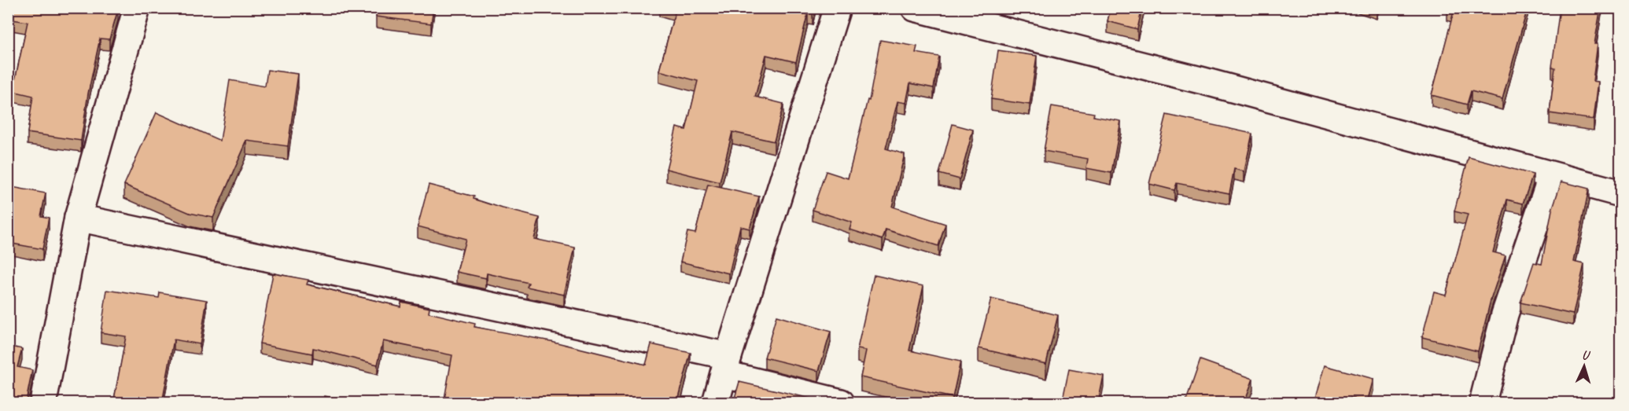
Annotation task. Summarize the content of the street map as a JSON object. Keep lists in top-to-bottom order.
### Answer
{
  "north": "top"
}
